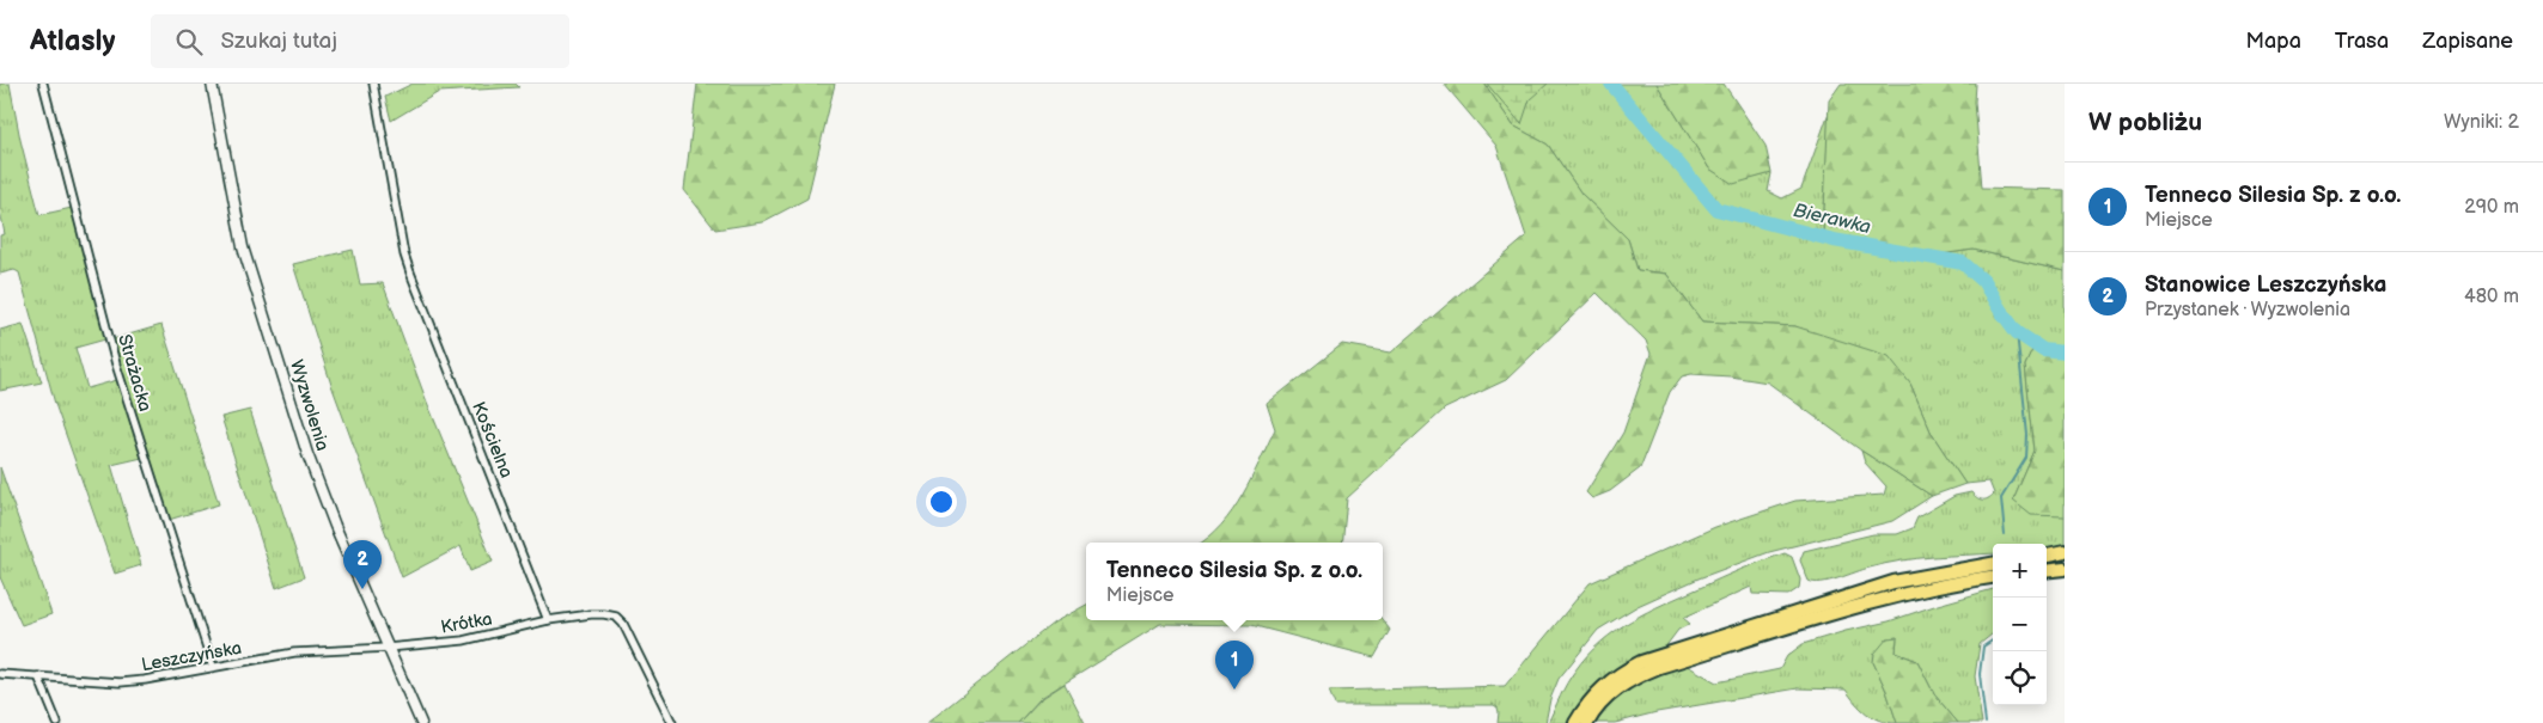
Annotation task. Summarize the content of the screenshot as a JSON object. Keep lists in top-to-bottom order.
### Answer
{
  "streets": {
    "main road": ["Wyzwolenia"],
    "street": [
      "Strażacka",
      "Kościelna",
      "Krótka",
      "Leszczyńska"
    ]
  },
  "crossings": [
    ["Strażacka", "Leszczyńska"],
    ["Wyzwolenia", "Krótka"],
    ["Wyzwolenia", "Leszczyńska"],
    ["Kościelna", "Krótka"],
    ["Krótka", "Leszczyńska"]
  ],
  "water": ["Bierawka"],
  "page": {
    "header": "Atlasly",
    "search": "Szukaj tutaj",
    "nav": ["Mapa", "Trasa", "Zapisane"],
    "heading": ["W pobliżu", "Wyniki: 2"],
    "list": [
      {
        "mark": "1",
        "name": "Tenneco Silesia Sp. z o.o.",
        "note": "Miejsce",
        "value": "290 m"
      },
      {
        "mark": "2",
        "name": "Stanowice Leszczyńska",
        "note": "Przystanek · Wyzwolenia",
        "value": "480 m"
      }
    ],
    "pins": ["2", "1"],
    "popup": ["Tenneco Silesia Sp. z o.o.", "Miejsce"],
    "map_buttons": ["+", "−"]
  }
}
